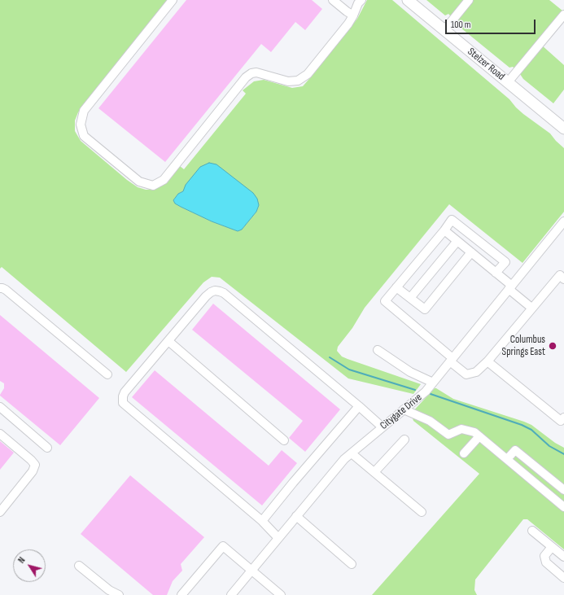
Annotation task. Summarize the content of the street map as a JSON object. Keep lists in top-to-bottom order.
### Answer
{
  "streets": {
    "main road": ["Stelzer Road"],
    "street": ["Citygate Drive"]
  },
  "places": ["Columbus Springs East"],
  "scale_bar": "100 m",
  "north": "top left"
}
